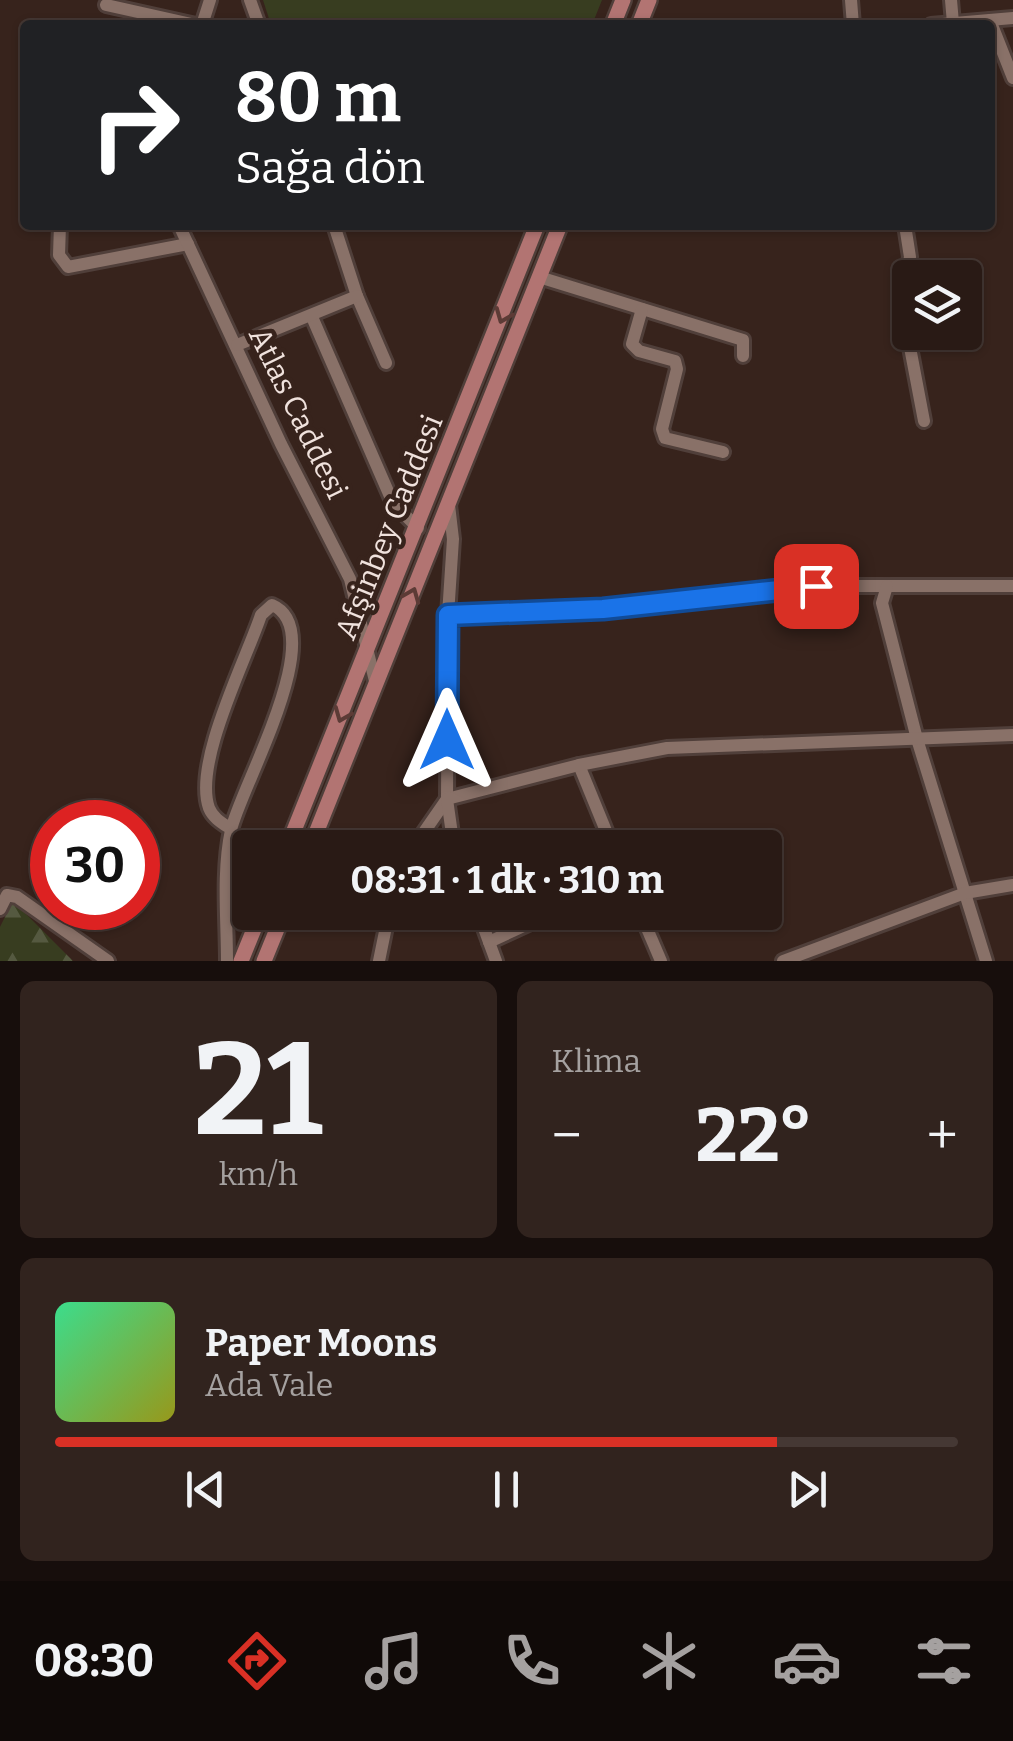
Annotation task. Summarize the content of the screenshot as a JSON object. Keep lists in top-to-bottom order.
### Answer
{
  "streets": {
    "main road": ["Afşinbey Caddesi"],
    "street": ["Atlas Caddesi"]
  },
  "crossings": [
    ["Atlas Caddesi", "Afşinbey Caddesi"]
  ],
  "page": {
    "turn": ["80 m", "Sağa dön"],
    "limit": "30",
    "trip": "08:31 · 1 dk · 310 m",
    "tile": [
      ["21", "km/h"],
      "Klima"
    ],
    "heat": ["−", "22°", "+"],
    "song": ["Paper Moons", "Ada Vale"],
    "tabs": "08:30"
  }
}
